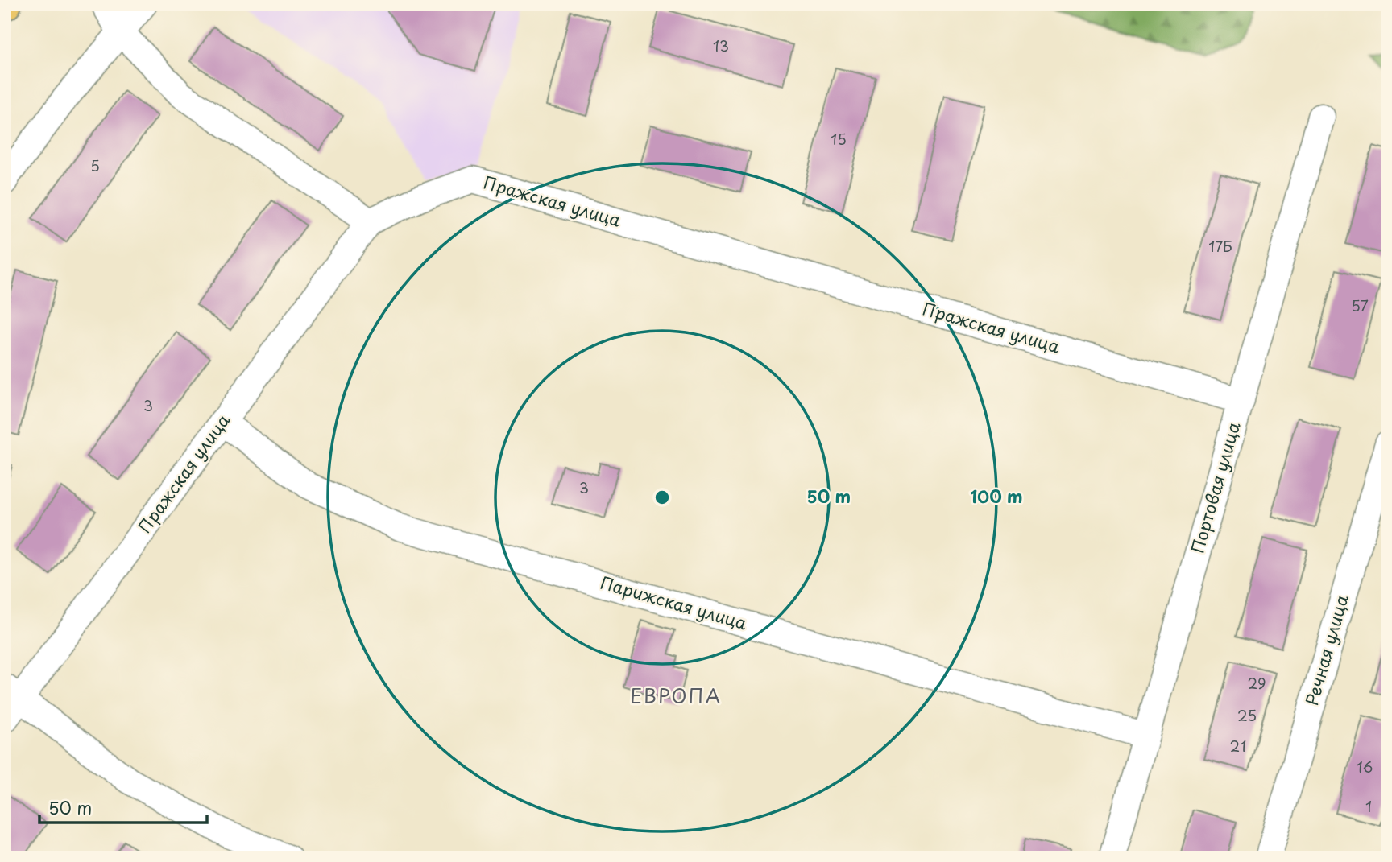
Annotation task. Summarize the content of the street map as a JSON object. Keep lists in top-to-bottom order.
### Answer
{
  "streets": {
    "street": [
      "Пражская улица",
      "Портовая улица",
      "Парижская улица",
      "Речная улица"
    ]
  },
  "crossings": [
    ["Пражская улица", "Портовая улица"],
    ["Пражская улица", "Парижская улица"],
    ["Портовая улица", "Парижская улица"]
  ],
  "districts": ["ЕВРОПА"],
  "house_numbers": [
    "13",
    "15",
    "5",
    "17Б",
    "57",
    "3",
    "3",
    "29",
    "25",
    "21",
    "16",
    "1"
  ],
  "scale_bar": "50 m",
  "rings": ["50 m", "100 m"]
}
